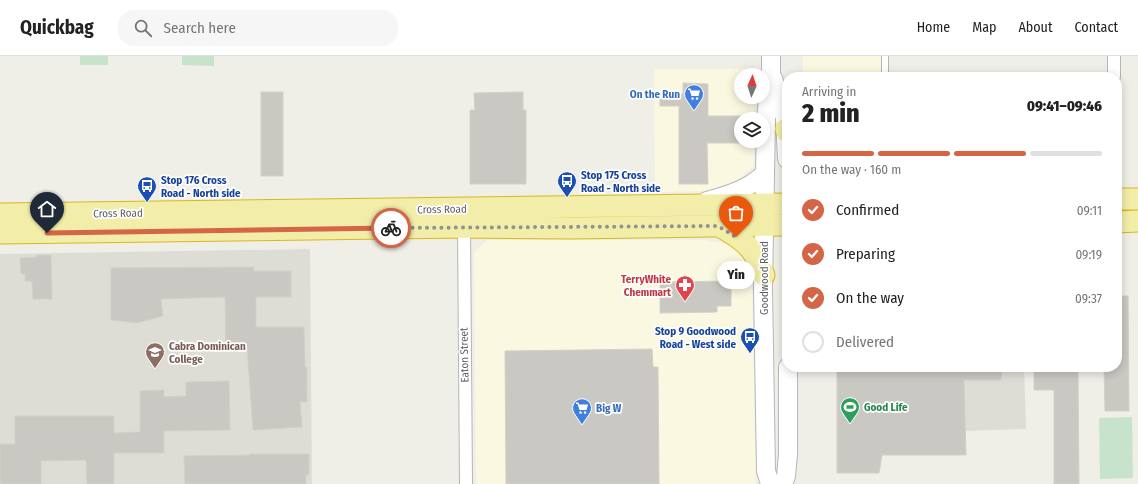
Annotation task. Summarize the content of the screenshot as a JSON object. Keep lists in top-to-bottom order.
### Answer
{
  "streets": {
    "highway": ["Cross Road"],
    "main road": ["Goodwood Road"],
    "street": ["Eaton Street"]
  },
  "crossings": [
    ["Cross Road", "Goodwood Road"],
    ["Cross Road", "Eaton Street"]
  ],
  "places": {
    "supermarket": ["On the Run", "Big W"],
    "bus stop": ["Stop 175 Cross Road - North side", "Stop 176 Cross Road - North side", "Stop 9 Goodwood Road - West side"],
    "other": ["Yin"],
    "pharmacy": ["TerryWhite Chemmart"],
    "school or university": ["Cabra Dominican College"],
    "sports": ["Good Life"]
  },
  "north": "top",
  "page": {
    "header": "Quickbag",
    "search": "Search here",
    "nav": [
      "Home",
      "Map",
      "About",
      "Contact"
    ],
    "heading": ["2 min", "Arriving in", "09:41–09:46"],
    "bar": "On the way · 160 m",
    "list": [
      ["Confirmed", "09:11"],
      ["Preparing", "09:19"],
      ["On the way", "09:37"],
      "Delivered"
    ],
    "bubble": "Yin"
  }
}
